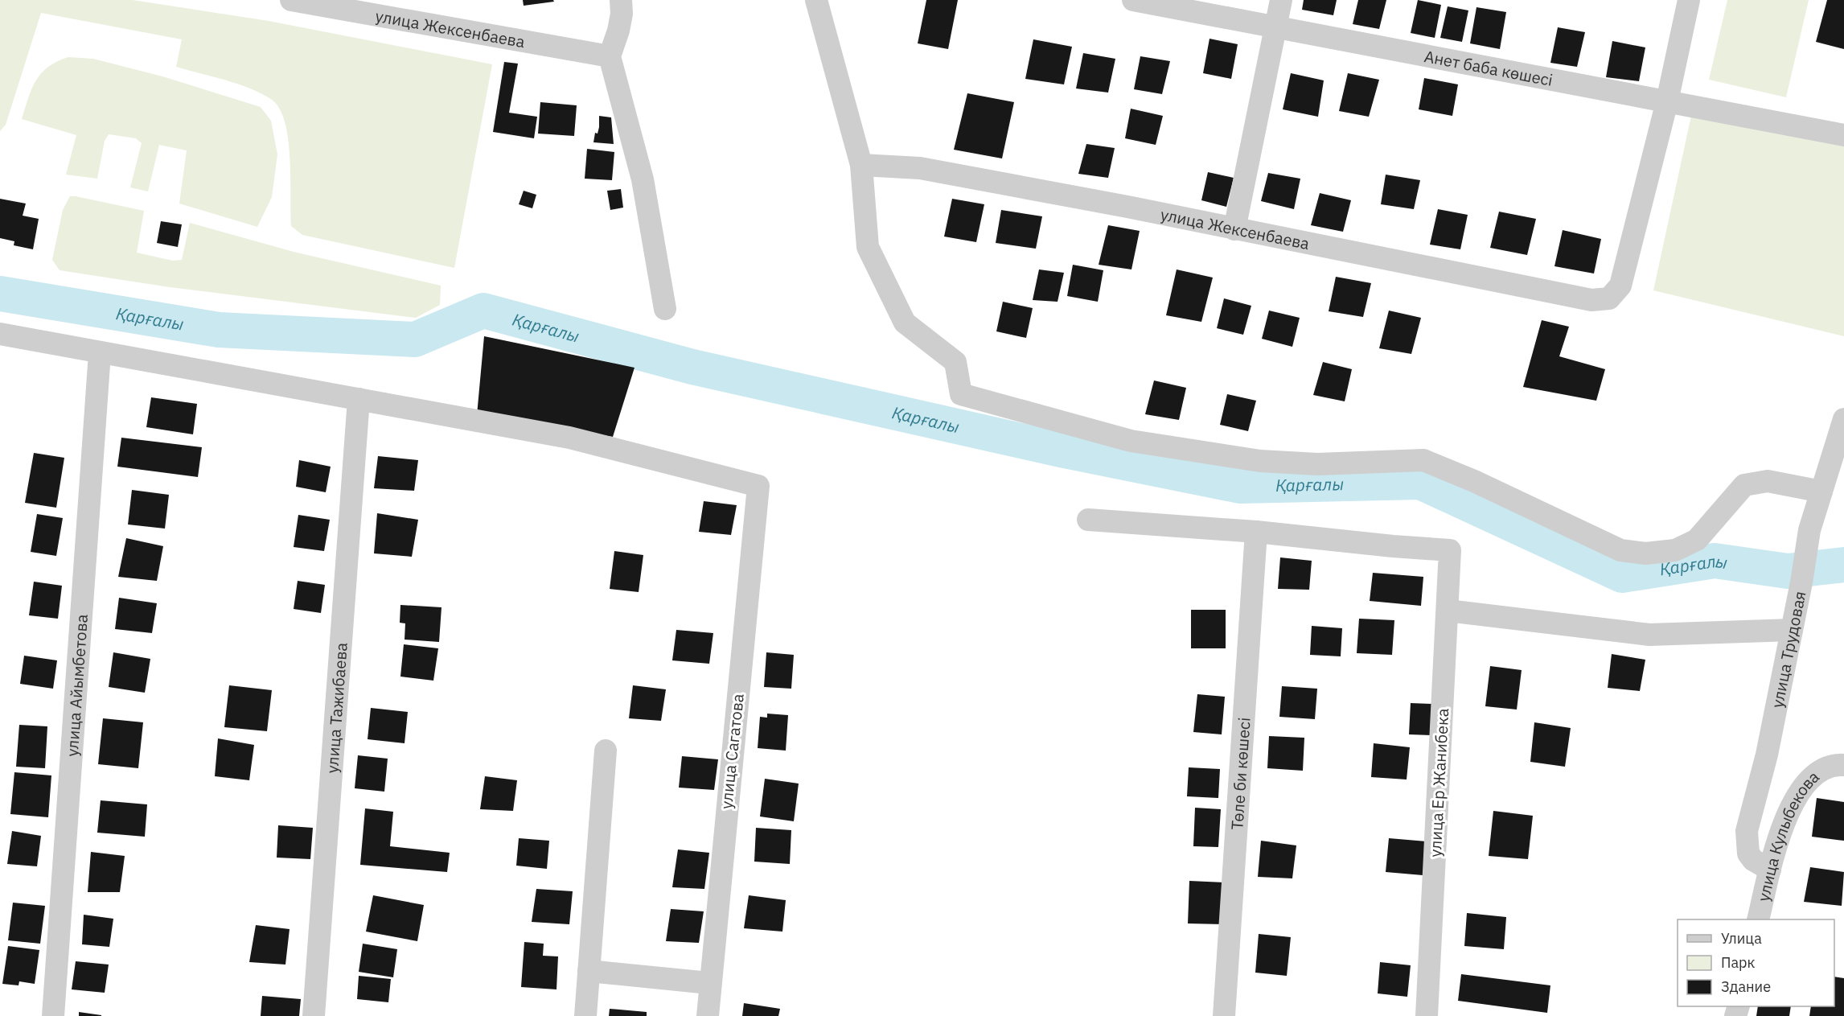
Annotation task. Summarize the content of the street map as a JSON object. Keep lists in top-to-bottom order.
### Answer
{
  "streets": {
    "street": [
      "улица Жексенбаева",
      "Анет баба көшесі",
      "улица Трудовая",
      "улица Айымбетова",
      "улица Тажибаева",
      "улица Сагатова",
      "Төле би көшесі",
      "улица Ер Жанибека",
      "улица Кулыбекова"
    ]
  },
  "crossings": [
    ["улица Жексенбаева", "Анет баба көшесі"],
    ["улица Трудовая", "улица Кулыбекова"],
    ["улица Тажибаева", "улица Сагатова"],
    ["Төле би көшесі", "улица Ер Жанибека"]
  ],
  "water": ["Қарғалы"],
  "legend": ["Улица", "Парк", "Здание"]
}
